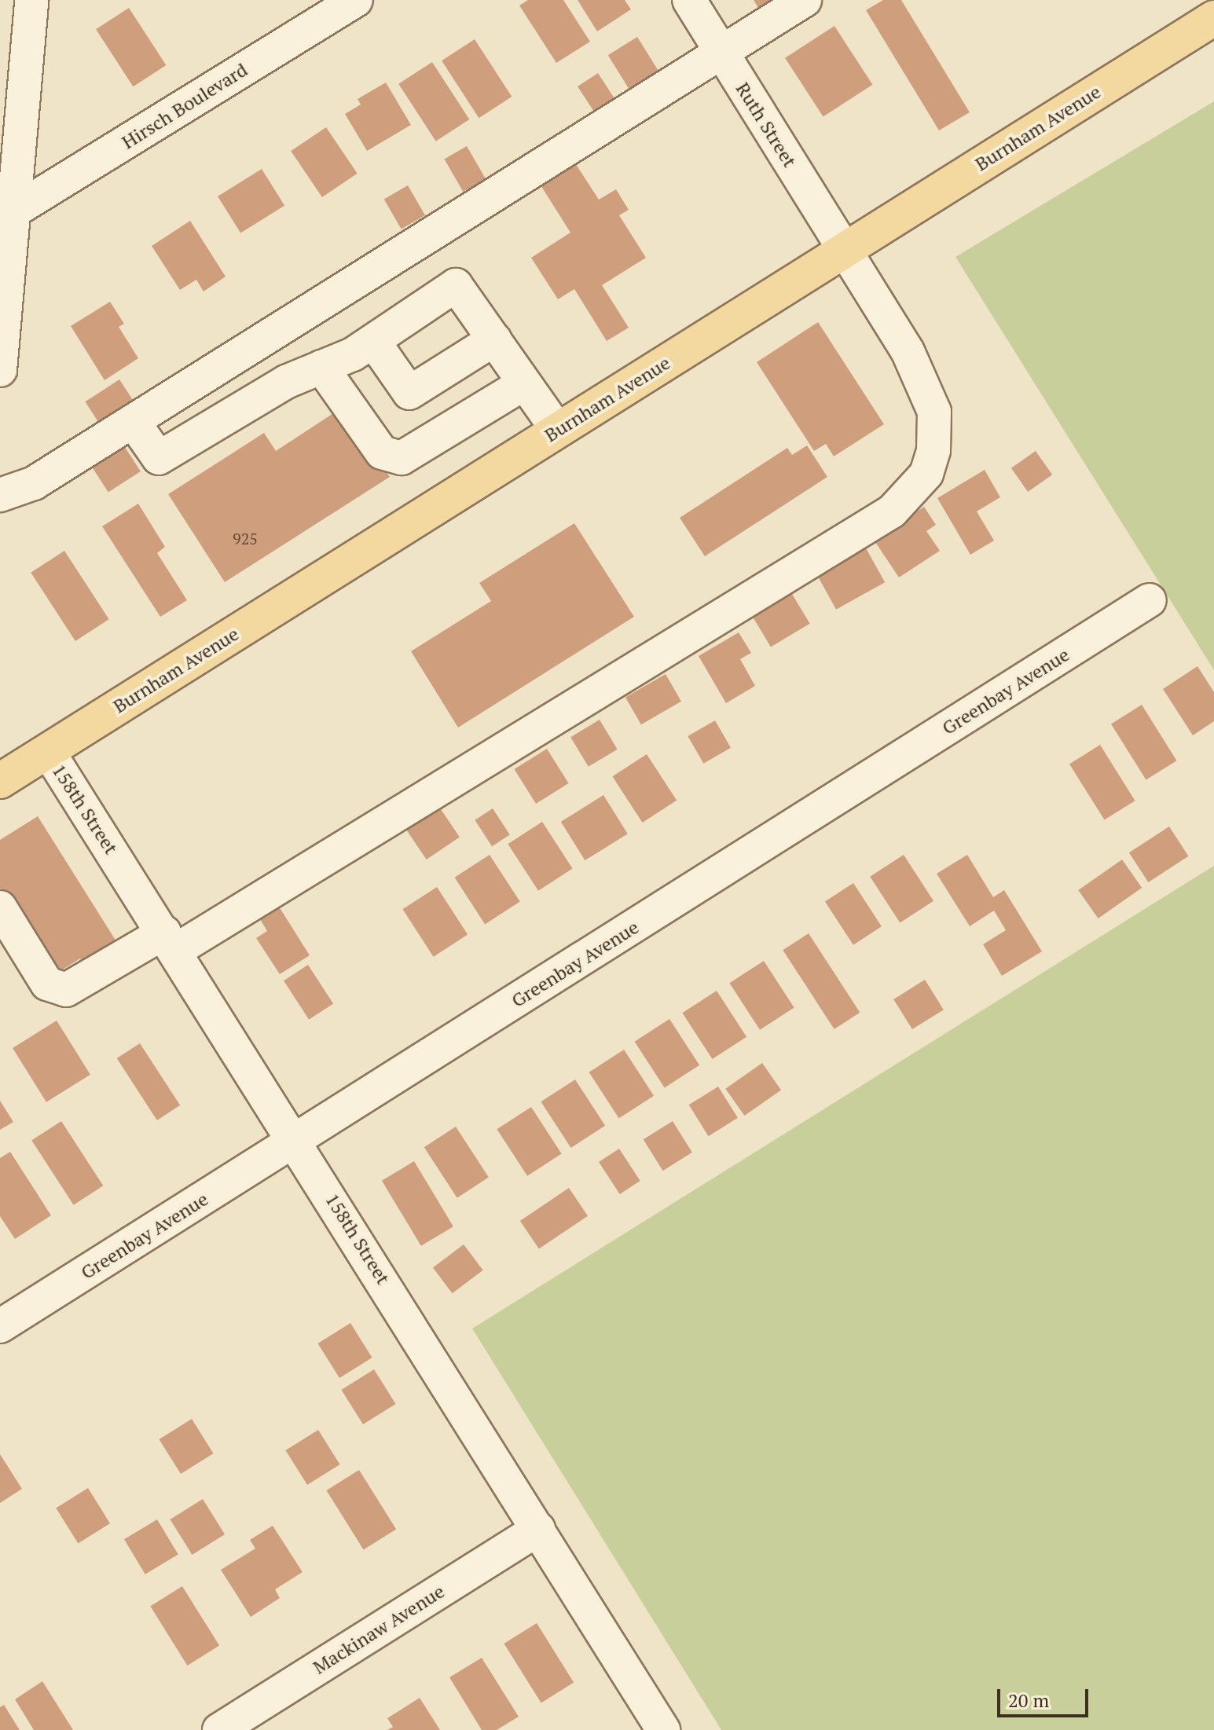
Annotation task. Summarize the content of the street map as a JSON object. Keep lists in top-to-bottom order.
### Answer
{
  "streets": {
    "main road": ["Burnham Avenue"],
    "street": [
      "Hirsch Boulevard",
      "Ruth Street",
      "Greenbay Avenue",
      "158th Street",
      "Mackinaw Avenue"
    ]
  },
  "crossings": [
    ["Ruth Street", "Burnham Avenue"],
    ["Ruth Street", "158th Street"],
    ["Burnham Avenue", "158th Street"],
    ["Greenbay Avenue", "158th Street"],
    ["158th Street", "Mackinaw Avenue"]
  ],
  "house_numbers": ["925"],
  "scale_bar": "20 m"
}
